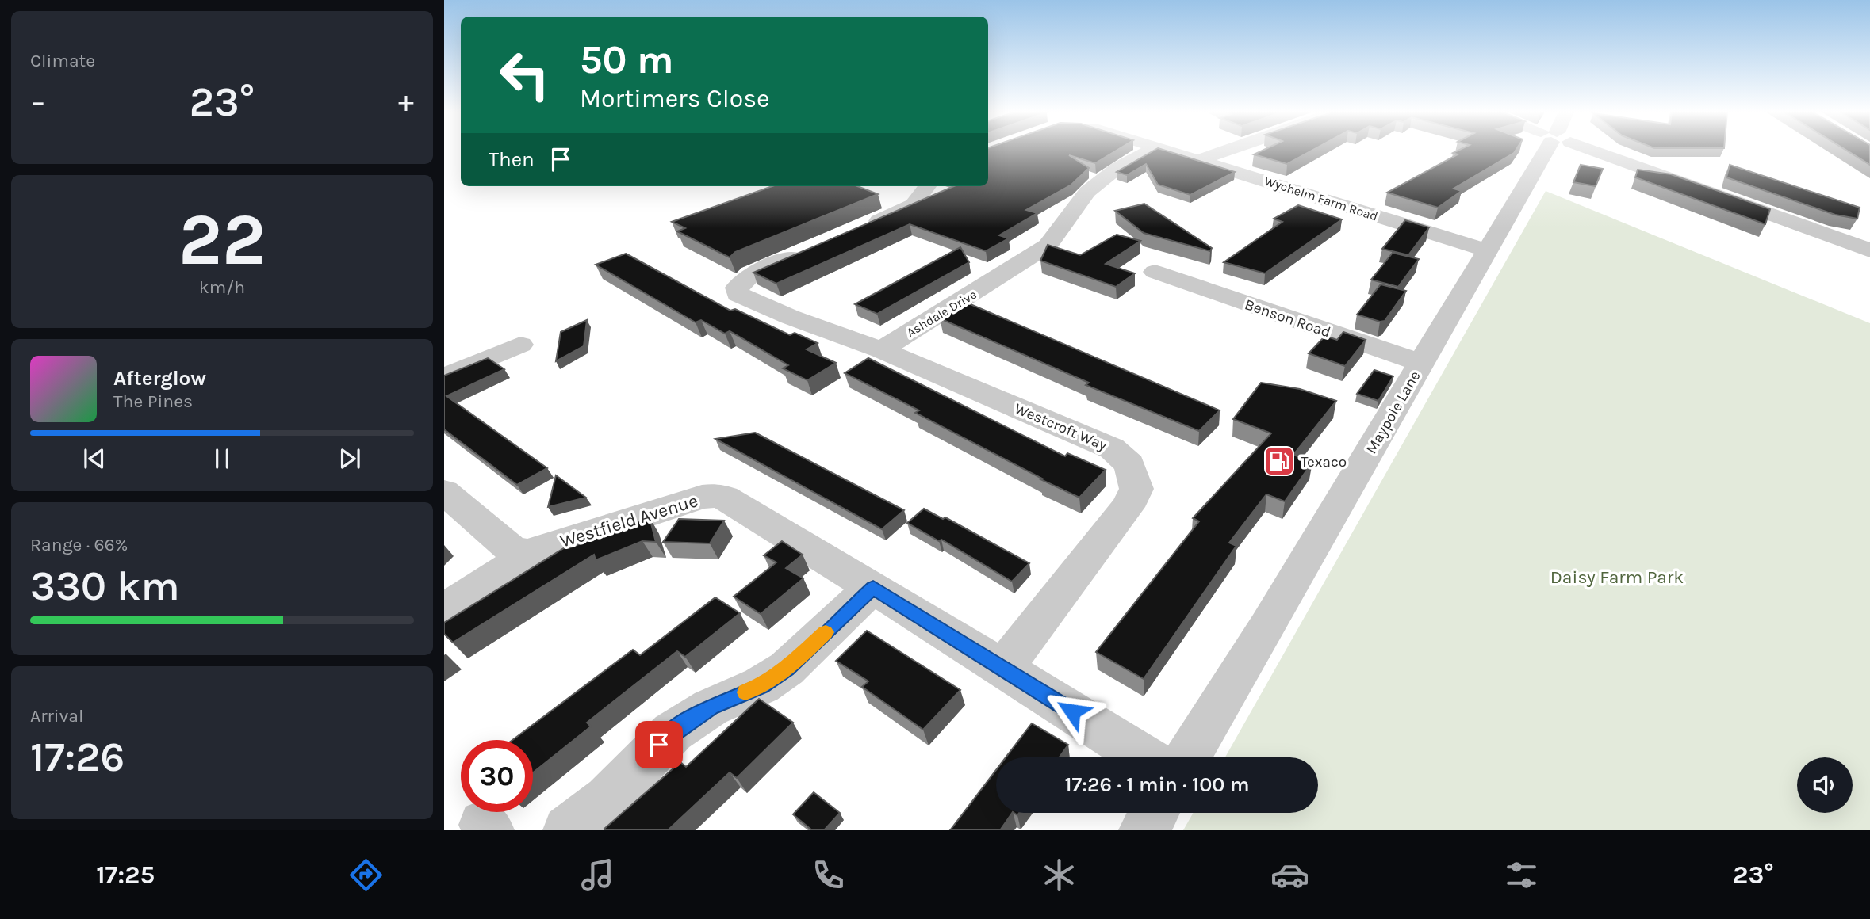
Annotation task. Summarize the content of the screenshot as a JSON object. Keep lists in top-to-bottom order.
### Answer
{
  "streets": {
    "street": [
      "Wychelm Farm Road",
      "Ashdale Drive",
      "Benson Road",
      "Maypole Lane",
      "Westcroft Way",
      "Westfield Avenue"
    ]
  },
  "crossings": [
    ["Wychelm Farm Road", "Maypole Lane"],
    ["Ashdale Drive", "Westcroft Way"],
    ["Benson Road", "Maypole Lane"],
    ["Westcroft Way", "Westfield Avenue"]
  ],
  "parks": ["Daisy Farm Park"],
  "places": {
    "fuel station": ["Texaco"]
  },
  "page": {
    "tile": [
      "Climate",
      ["22", "km/h"],
      ["Range · 66%", "330 km"],
      ["Arrival", "17:26"]
    ],
    "turn": ["50 m", "Mortimers Close"],
    "heat": ["−", "23°", "+"],
    "then": "Then",
    "song": ["Afterglow", "The Pines"],
    "limit": "30",
    "trip": "17:26 · 1 min · 100 m",
    "tabs": ["17:25", "23°"]
  }
}
